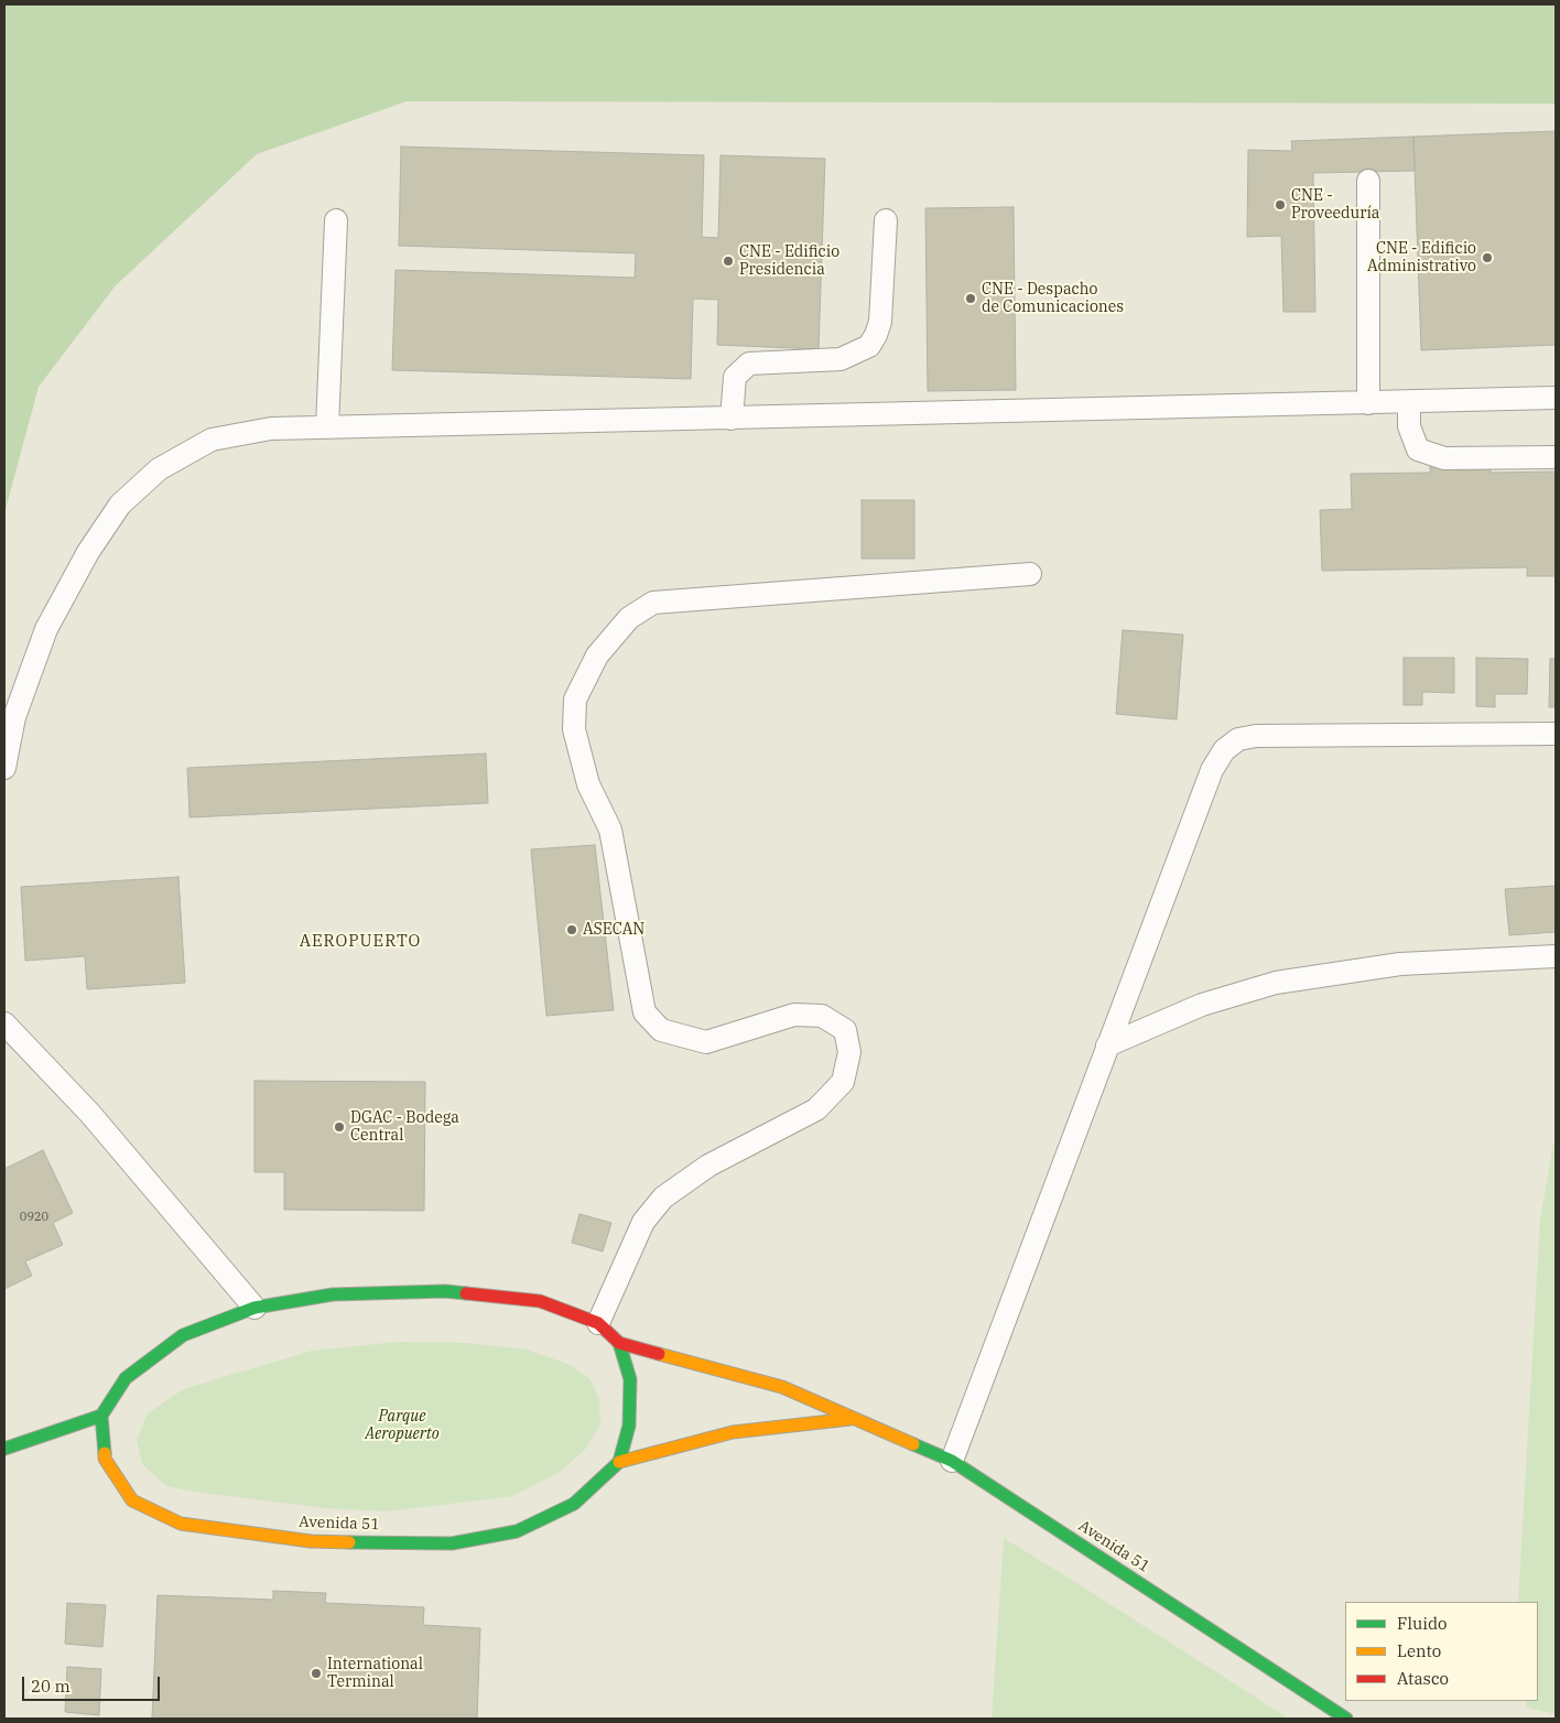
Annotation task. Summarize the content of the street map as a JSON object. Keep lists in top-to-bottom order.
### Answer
{
  "streets": {
    "main road": ["Avenida 51"]
  },
  "districts": ["AEROPUERTO"],
  "parks": ["Parque Aeropuerto"],
  "places": [
    "CNE - Proveeduría",
    "CNE - Edificio Administrativo",
    "CNE - Edificio Presidencia",
    "CNE - Despacho de Comunicaciones",
    "ASECAN",
    "DGAC - Bodega Central",
    "International Terminal"
  ],
  "house_numbers": ["0920"],
  "legend": ["Fluido", "Lento", "Atasco"],
  "scale_bar": "20 m"
}
